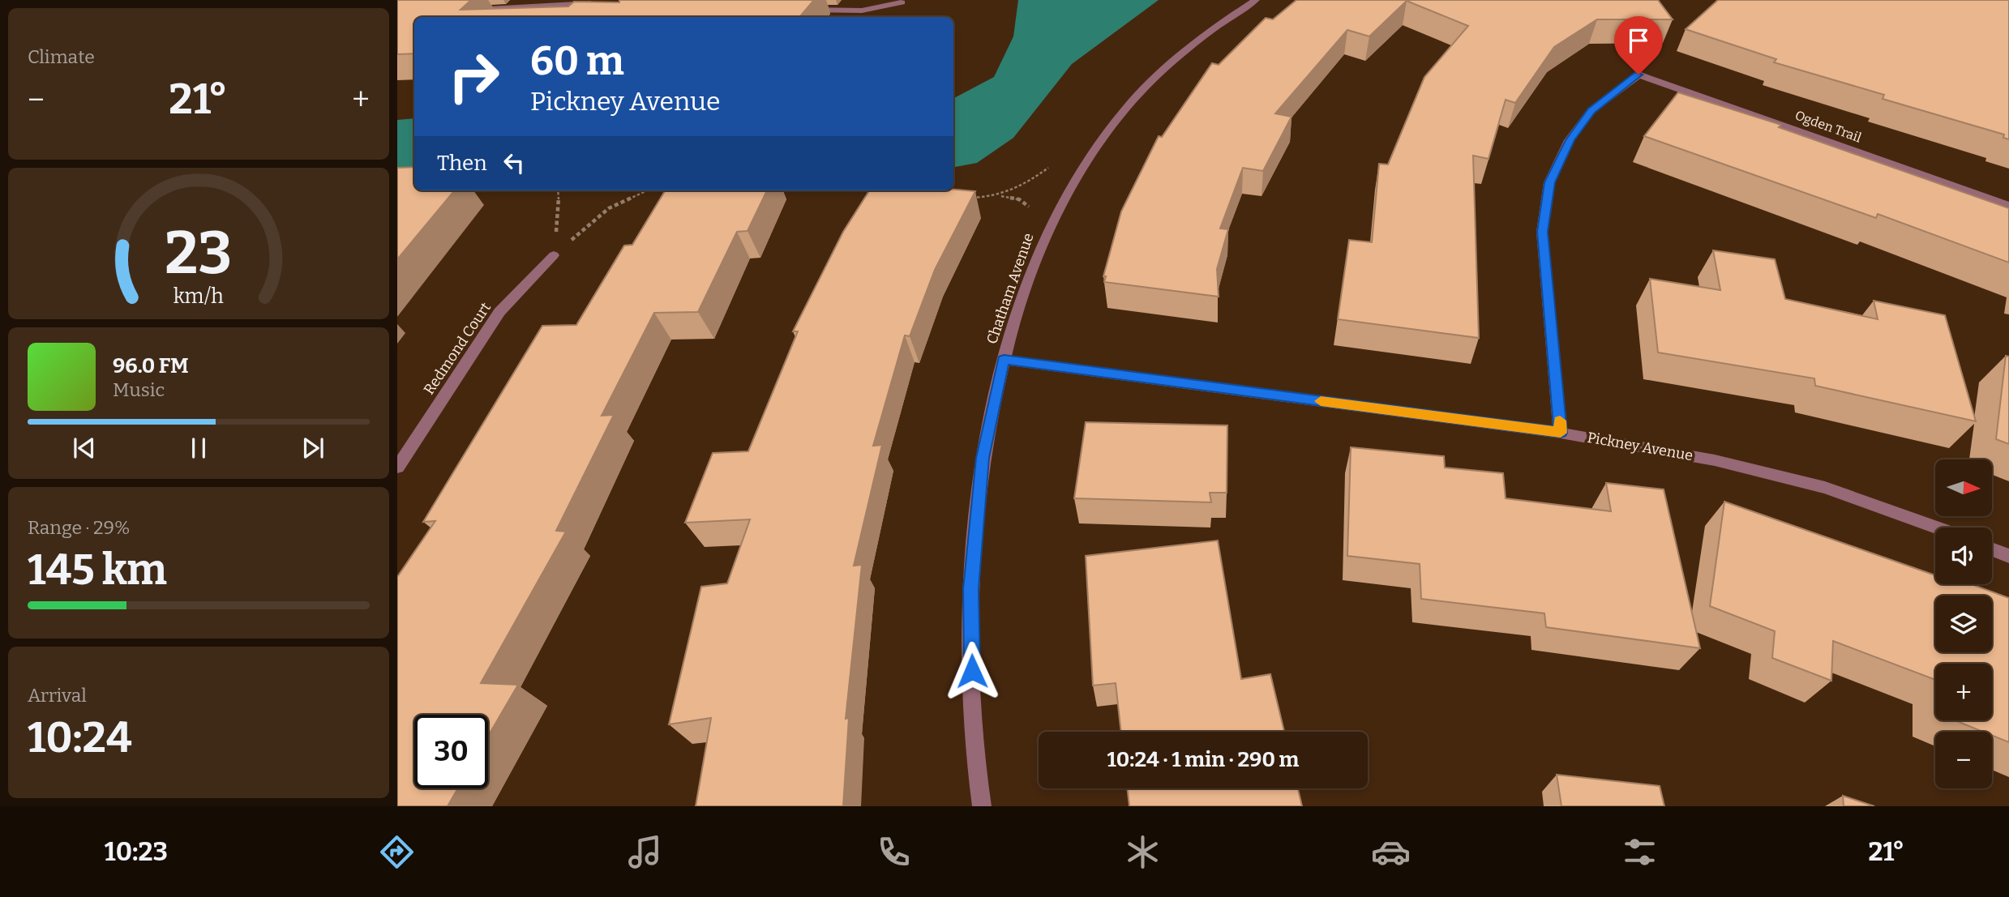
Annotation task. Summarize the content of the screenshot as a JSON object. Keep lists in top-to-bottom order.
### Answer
{
  "streets": {
    "street": [
      "Ogden Trail",
      "Chatham Avenue",
      "Redmond Court",
      "Pickney Avenue"
    ]
  },
  "crossings": [
    ["Ogden Trail", "Pickney Avenue"],
    ["Chatham Avenue", "Pickney Avenue"]
  ],
  "north": "right",
  "page": {
    "tile": [
      "Climate",
      ["Range · 29%", "145 km"],
      ["Arrival", "10:24"]
    ],
    "turn": ["60 m", "Pickney Avenue"],
    "heat": ["−", "21°", "+"],
    "then": "Then",
    "song": ["96.0 FM", "Music"],
    "map_buttons": ["+", "−"],
    "limit": "30",
    "trip": "10:24 · 1 min · 290 m",
    "tabs": ["10:23", "21°"],
    "gauge": ["23", "km/h"]
  }
}
